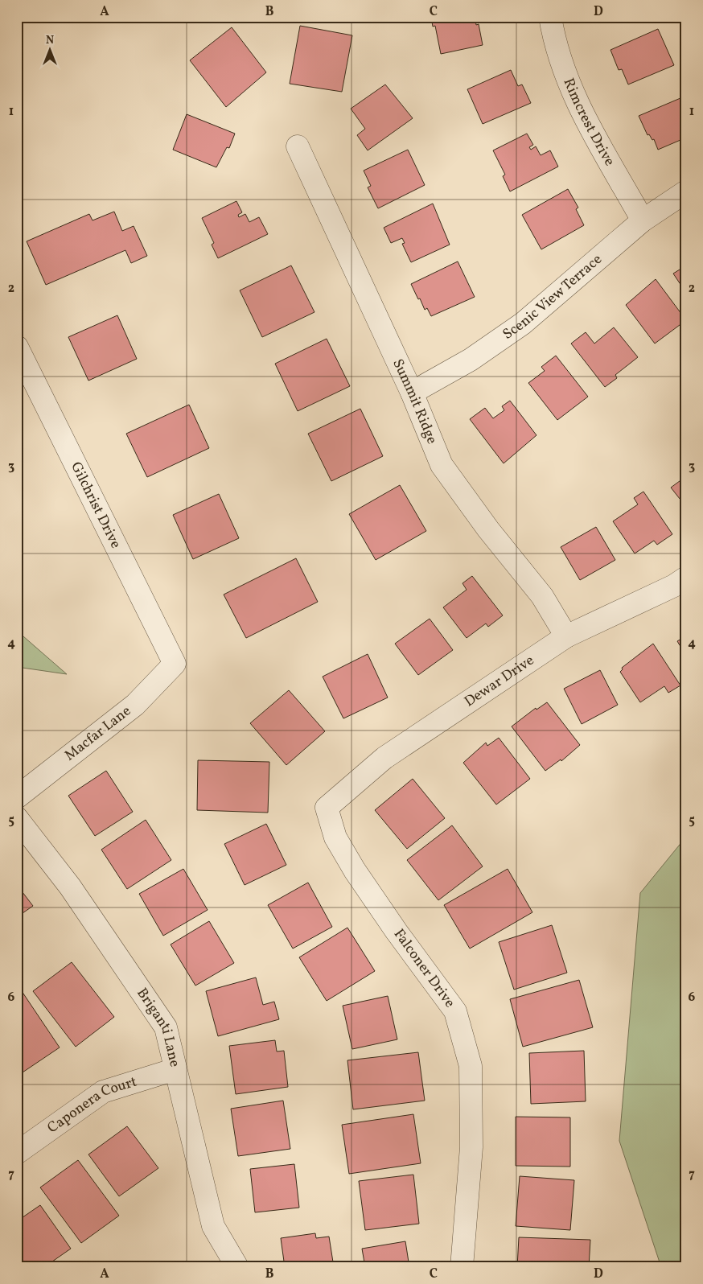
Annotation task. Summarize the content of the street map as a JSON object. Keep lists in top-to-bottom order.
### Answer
{
  "streets": {
    "street": [
      "Rimcrest Drive",
      "Scenic View Terrace",
      "Summit Ridge",
      "Gilchrist Drive",
      "Dewar Drive",
      "Macfar Lane",
      "Falconer Drive",
      "Briganti Lane",
      "Caponera Court"
    ]
  },
  "crossings": [
    ["Rimcrest Drive", "Scenic View Terrace"],
    ["Scenic View Terrace", "Summit Ridge"],
    ["Summit Ridge", "Dewar Drive"],
    ["Gilchrist Drive", "Macfar Lane"],
    ["Dewar Drive", "Falconer Drive"],
    ["Briganti Lane", "Caponera Court"]
  ],
  "north": "top",
  "grid": {
    "columns": [
      "A",
      "B",
      "C",
      "D"
    ],
    "rows": [
      "1",
      "2",
      "3",
      "4",
      "5",
      "6",
      "7"
    ]
  }
}
